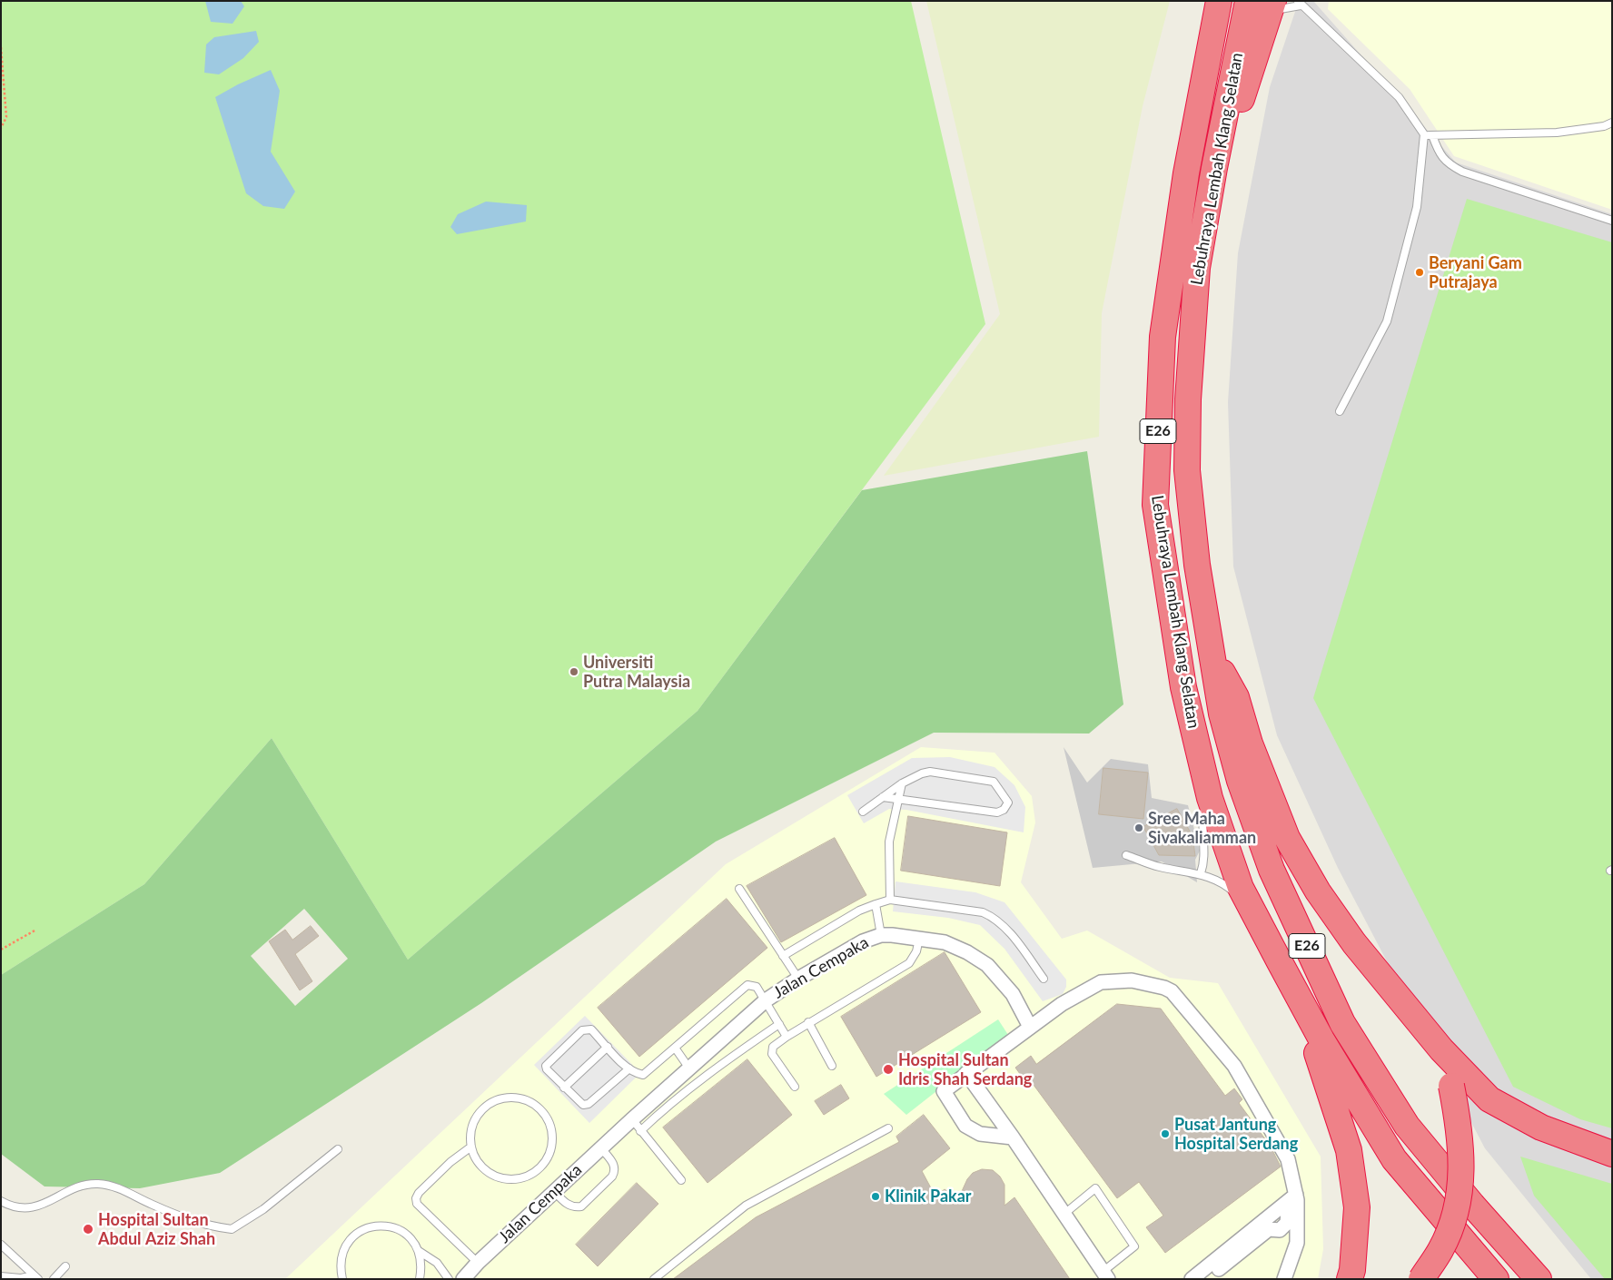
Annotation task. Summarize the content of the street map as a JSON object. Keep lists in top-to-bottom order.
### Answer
{
  "streets": {
    "highway": ["Lebuhraya Lembah Klang Selatan", "E26"],
    "street": ["Jalan Cempaka"]
  },
  "places": [
    "Beryani Gam Putrajaya",
    "Universiti Putra Malaysia",
    "Sree Maha Sivakaliamman",
    "Hospital Sultan Idris Shah Serdang",
    "Pusat Jantung Hospital Serdang",
    "Klinik Pakar",
    "Hospital Sultan Abdul Aziz Shah"
  ]
}
